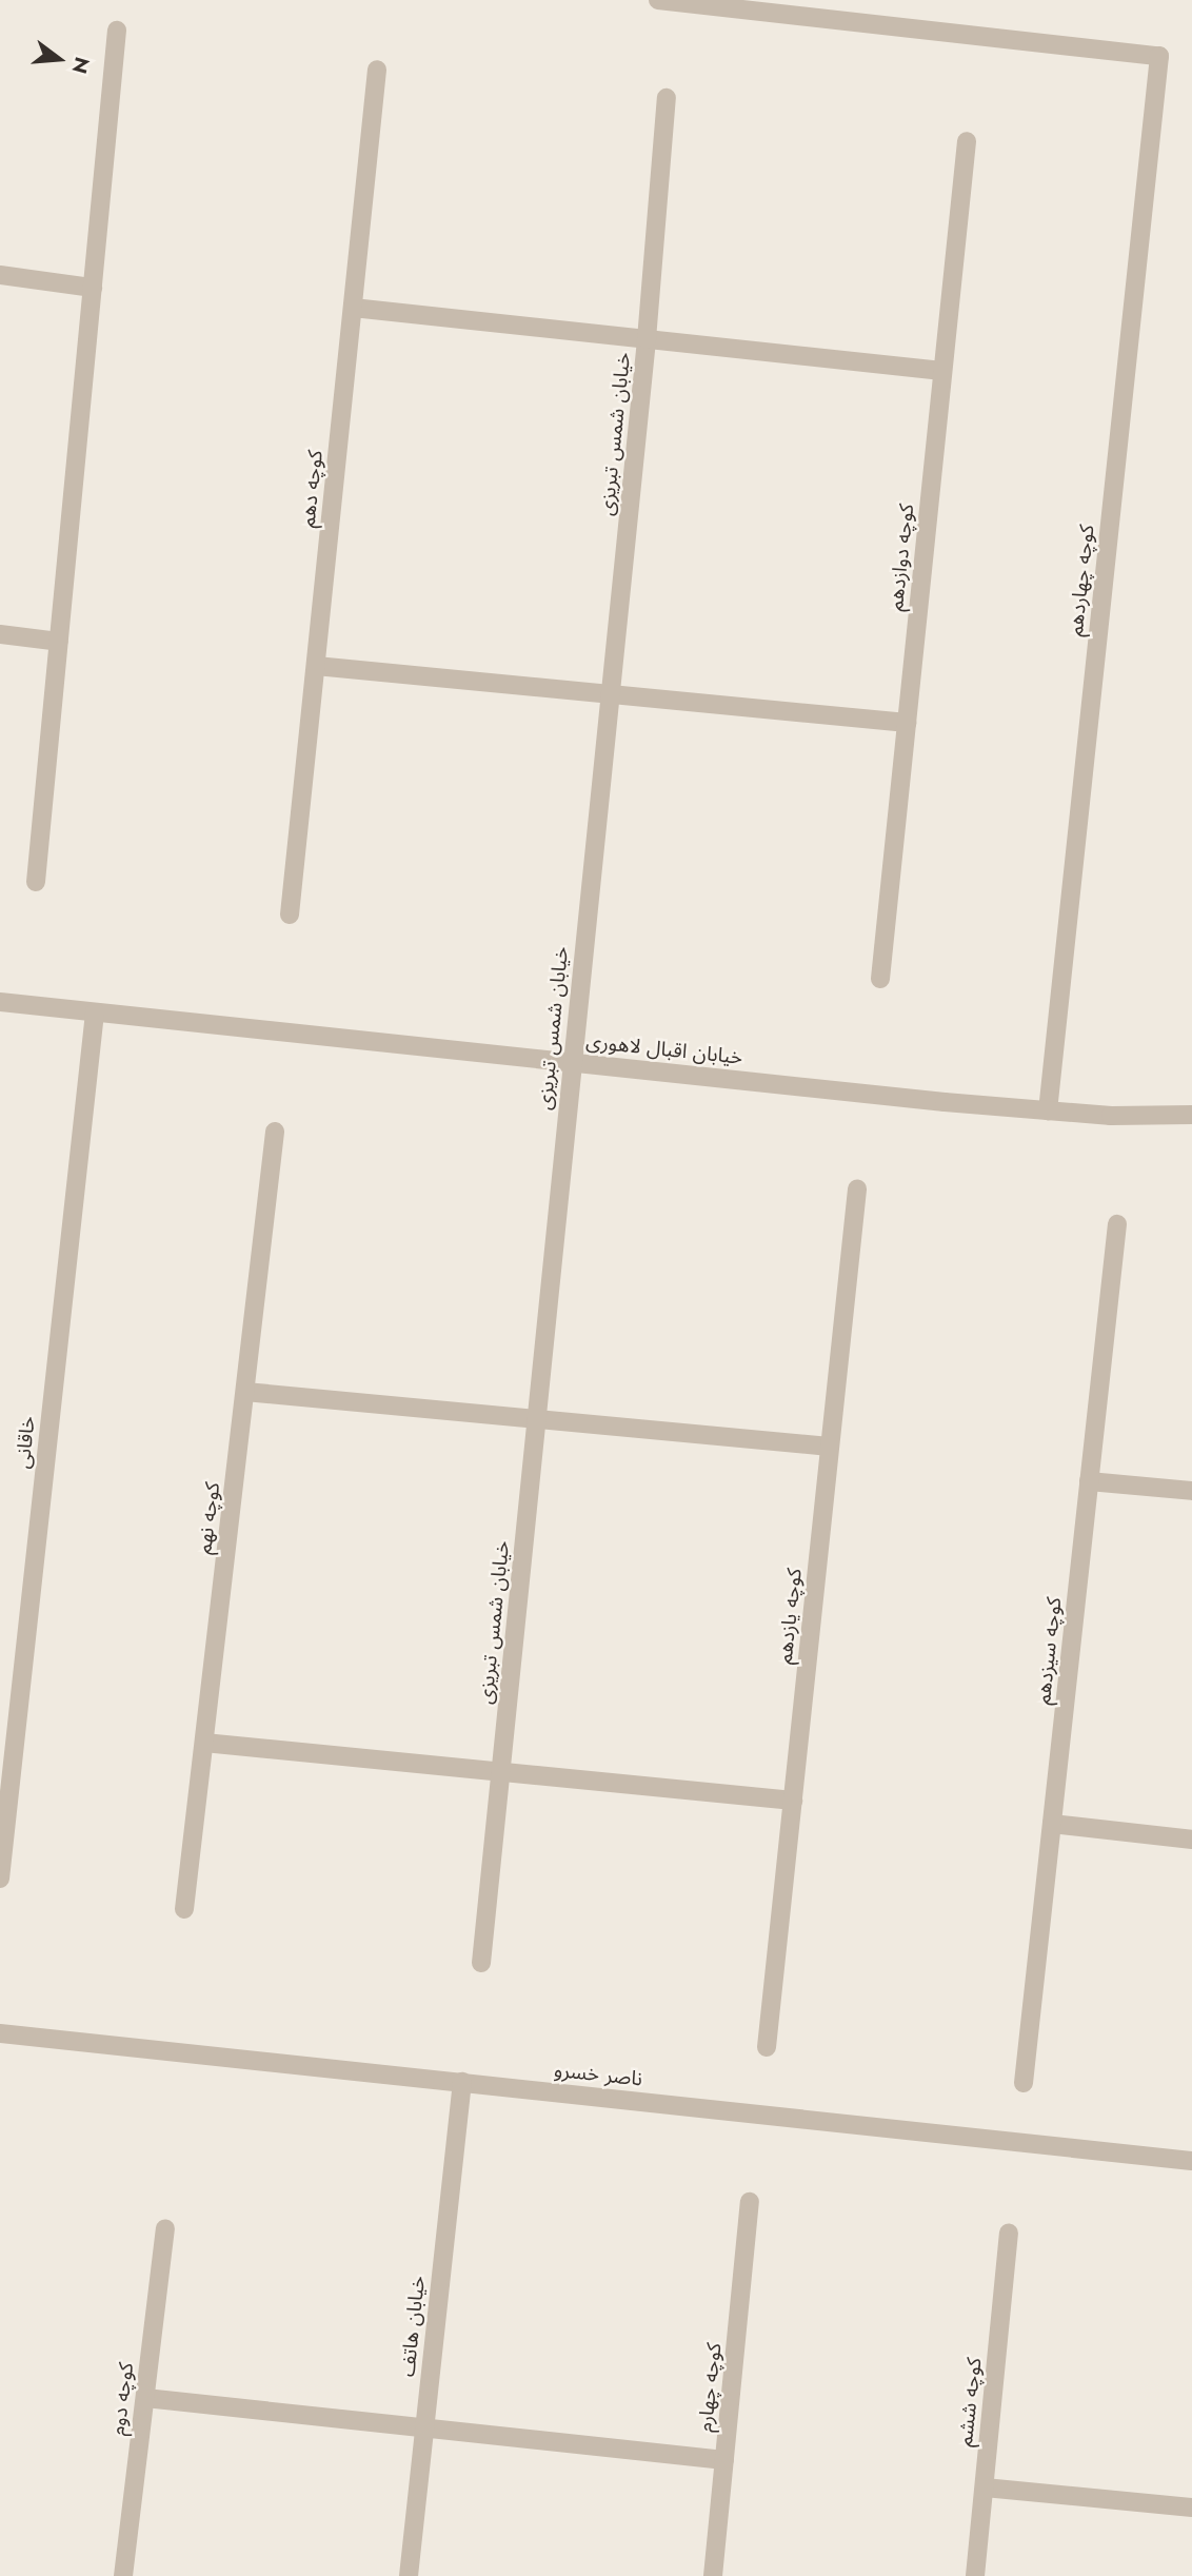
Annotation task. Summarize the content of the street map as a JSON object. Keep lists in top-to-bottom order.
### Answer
{
  "streets": {
    "street": [
      "خیابان شمس تبریزی",
      "کوچه دهم",
      "کوچه دوازدهم",
      "کوچه چهاردهم",
      "خیابان اقبال لاهوری",
      "خاقانی",
      "کوچه نهم",
      "کوچه یازدهم",
      "کوچه سیزدهم",
      "ناصر خسرو",
      "خیابان هاتف",
      "کوچه چهارم",
      "کوچه دوم",
      "کوچه ششم"
    ]
  },
  "crossings": [
    ["خیابان شمس تبریزی", "خیابان اقبال لاهوری"],
    ["کوچه چهاردهم", "خیابان اقبال لاهوری"],
    ["خیابان اقبال لاهوری", "خاقانی"],
    ["ناصر خسرو", "خیابان هاتف"]
  ],
  "north": "right"
}
